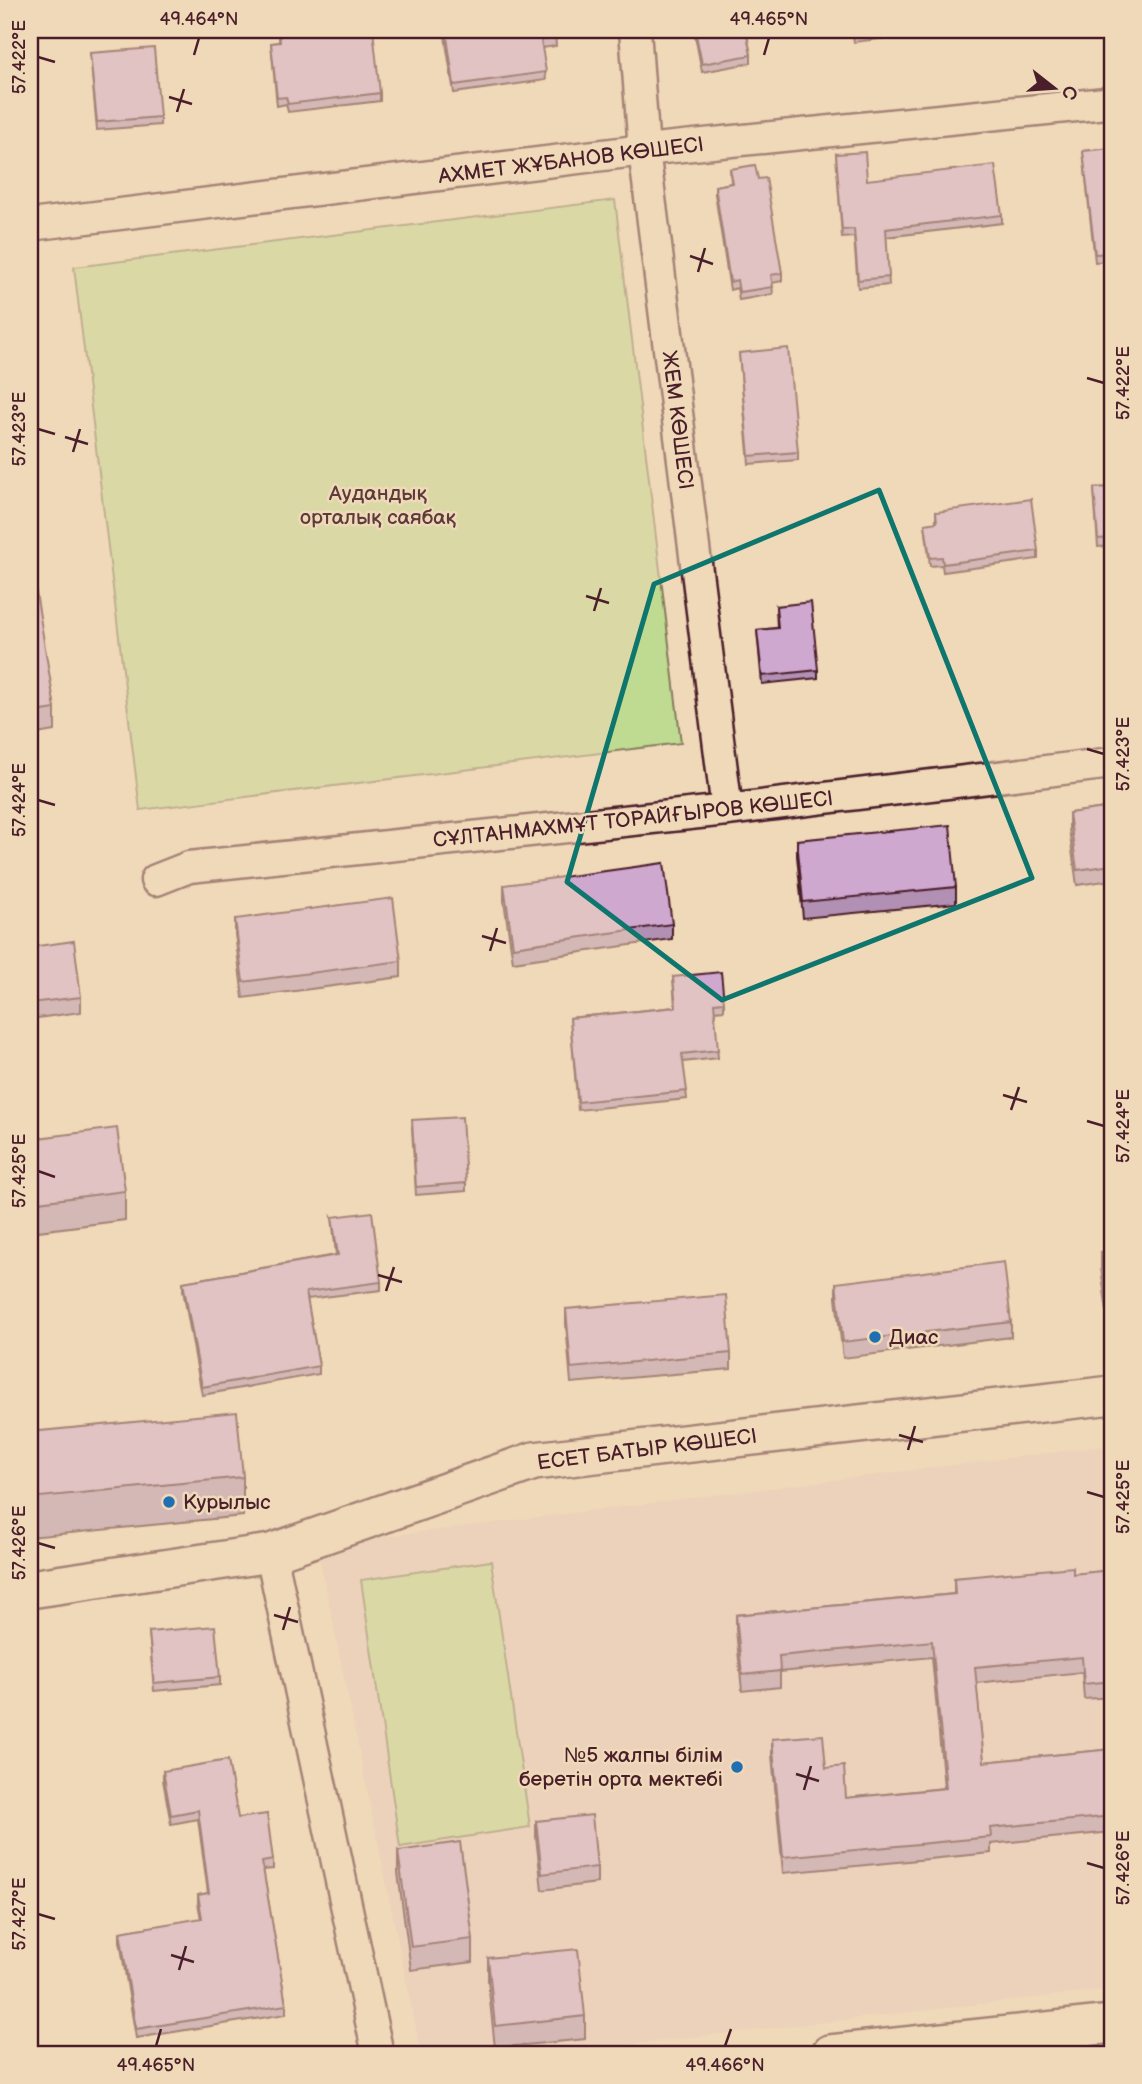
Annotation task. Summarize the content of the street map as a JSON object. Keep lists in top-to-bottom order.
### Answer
{
  "streets": {
    "street": [
      "АХМЕТ ЖҰБАНОВ КӨШЕСІ",
      "ЖЕМ КӨШЕСІ",
      "СҰЛТАНМАХМҰТ ТОРАЙҒЫРОВ КӨШЕСІ",
      "ЕСЕТ БАТЫР КӨШЕСІ"
    ]
  },
  "crossings": [
    ["АХМЕТ ЖҰБАНОВ КӨШЕСІ", "ЖЕМ КӨШЕСІ"],
    ["ЖЕМ КӨШЕСІ", "СҰЛТАНМАХМҰТ ТОРАЙҒЫРОВ КӨШЕСІ"]
  ],
  "parks": ["Аудандық орталық саябақ"],
  "places": ["Диас", "Курылыс", "№5 жалпы білім беретін орта мектебі"],
  "north": "right",
  "coordinates": [
    "49.464°N",
    "49.465°N",
    "57.422°E",
    "57.423°E",
    "57.424°E",
    "57.425°E",
    "57.426°E",
    "57.427°E",
    "49.466°N"
  ]
}
